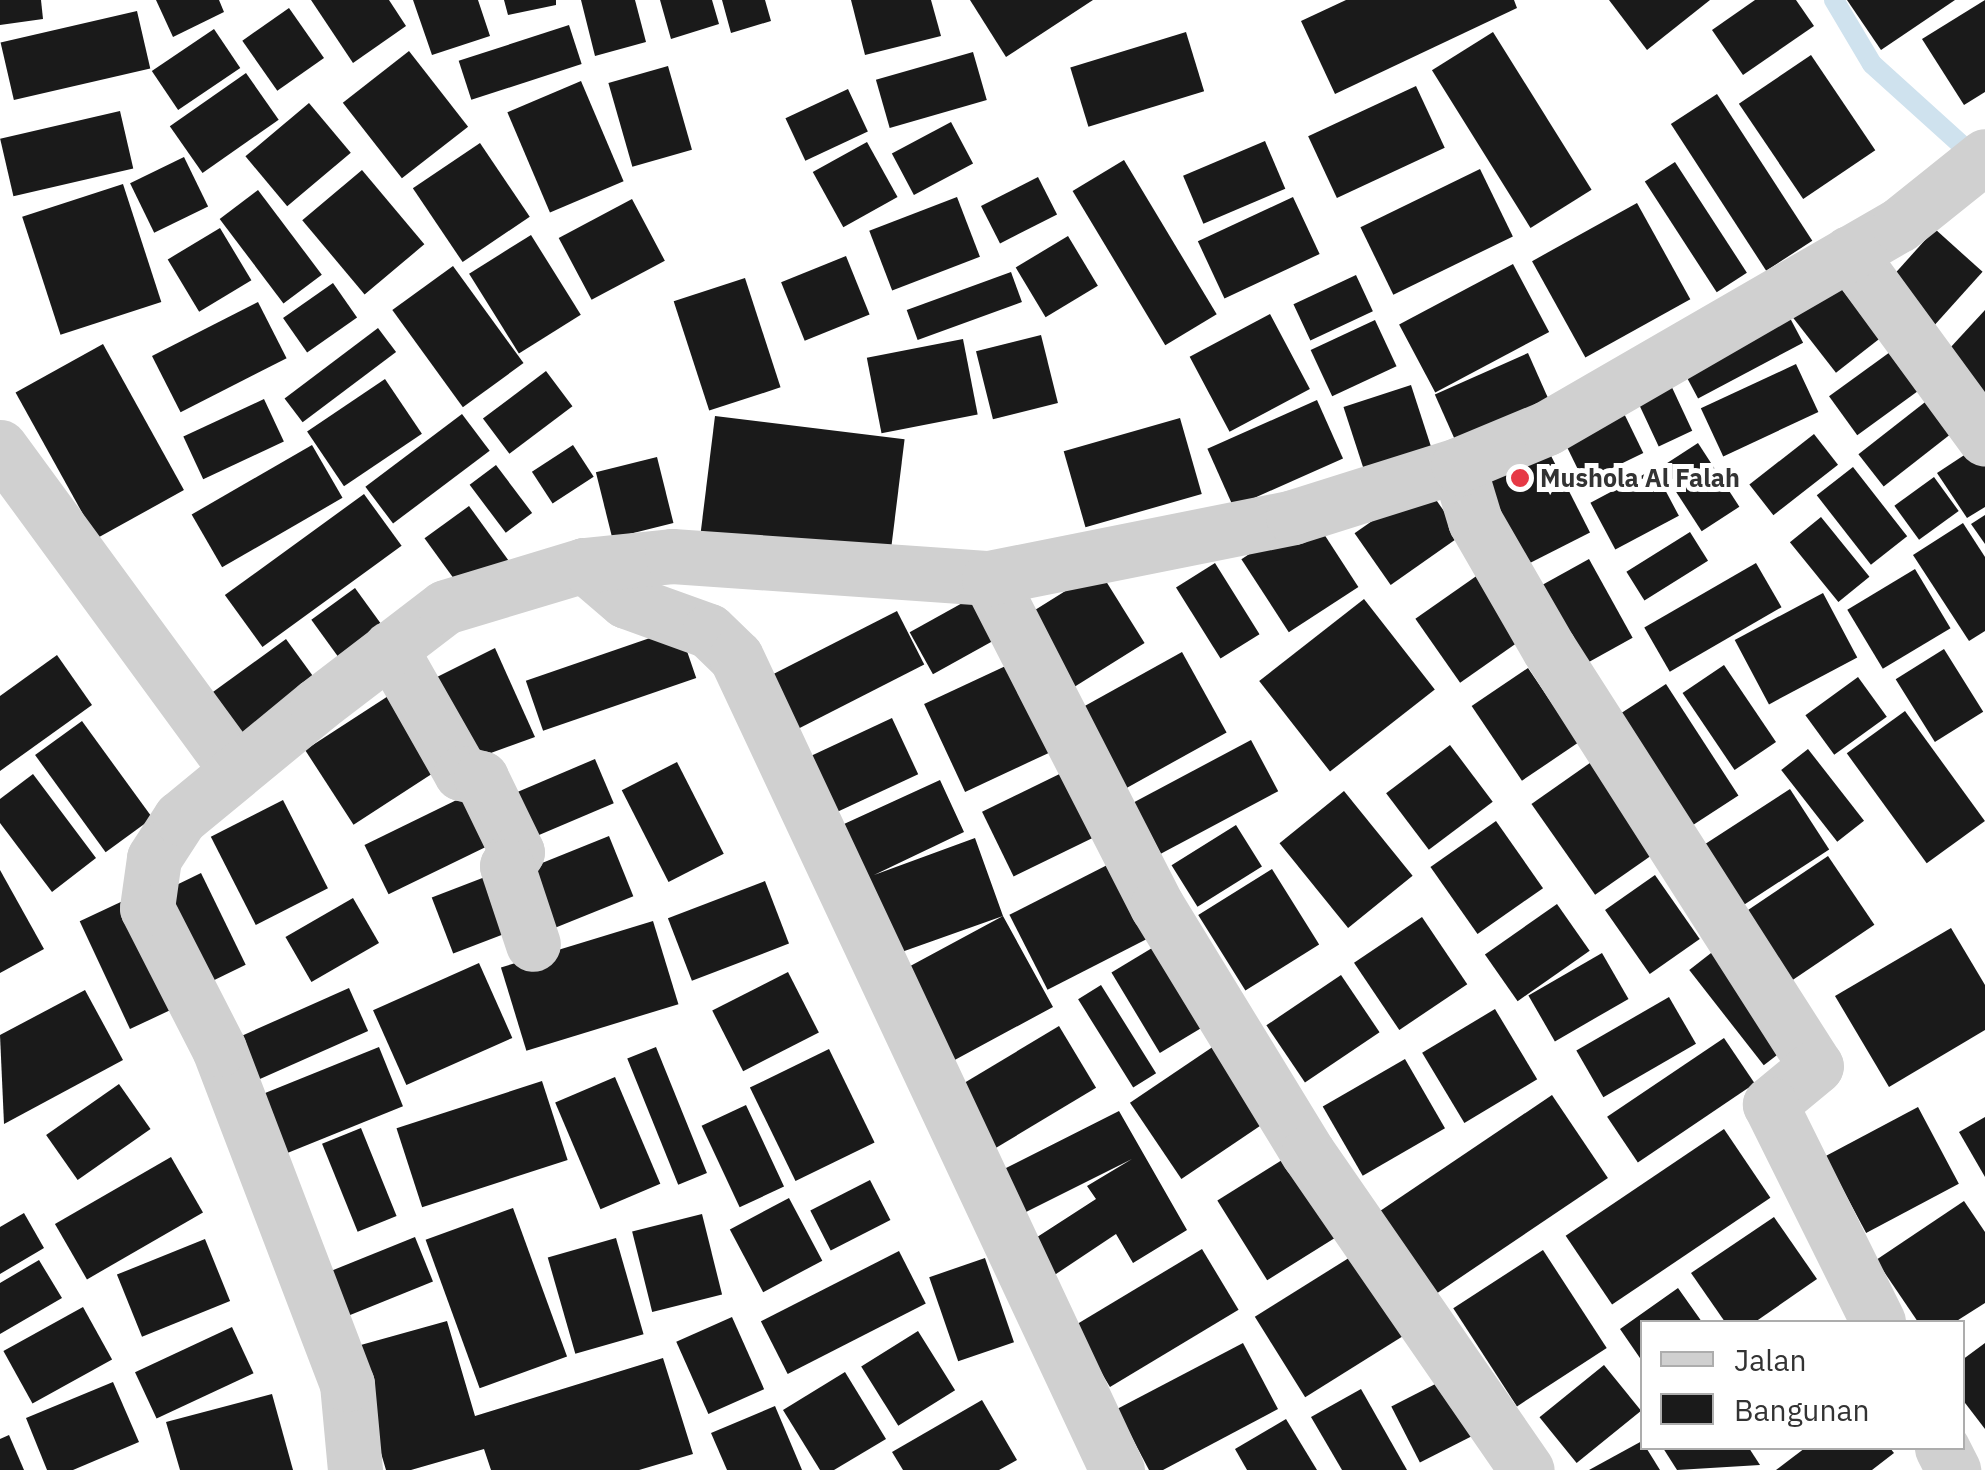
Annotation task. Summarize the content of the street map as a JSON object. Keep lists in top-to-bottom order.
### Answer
{
  "places": ["Mushola Al Falah"],
  "legend": ["Jalan", "Bangunan"]
}
